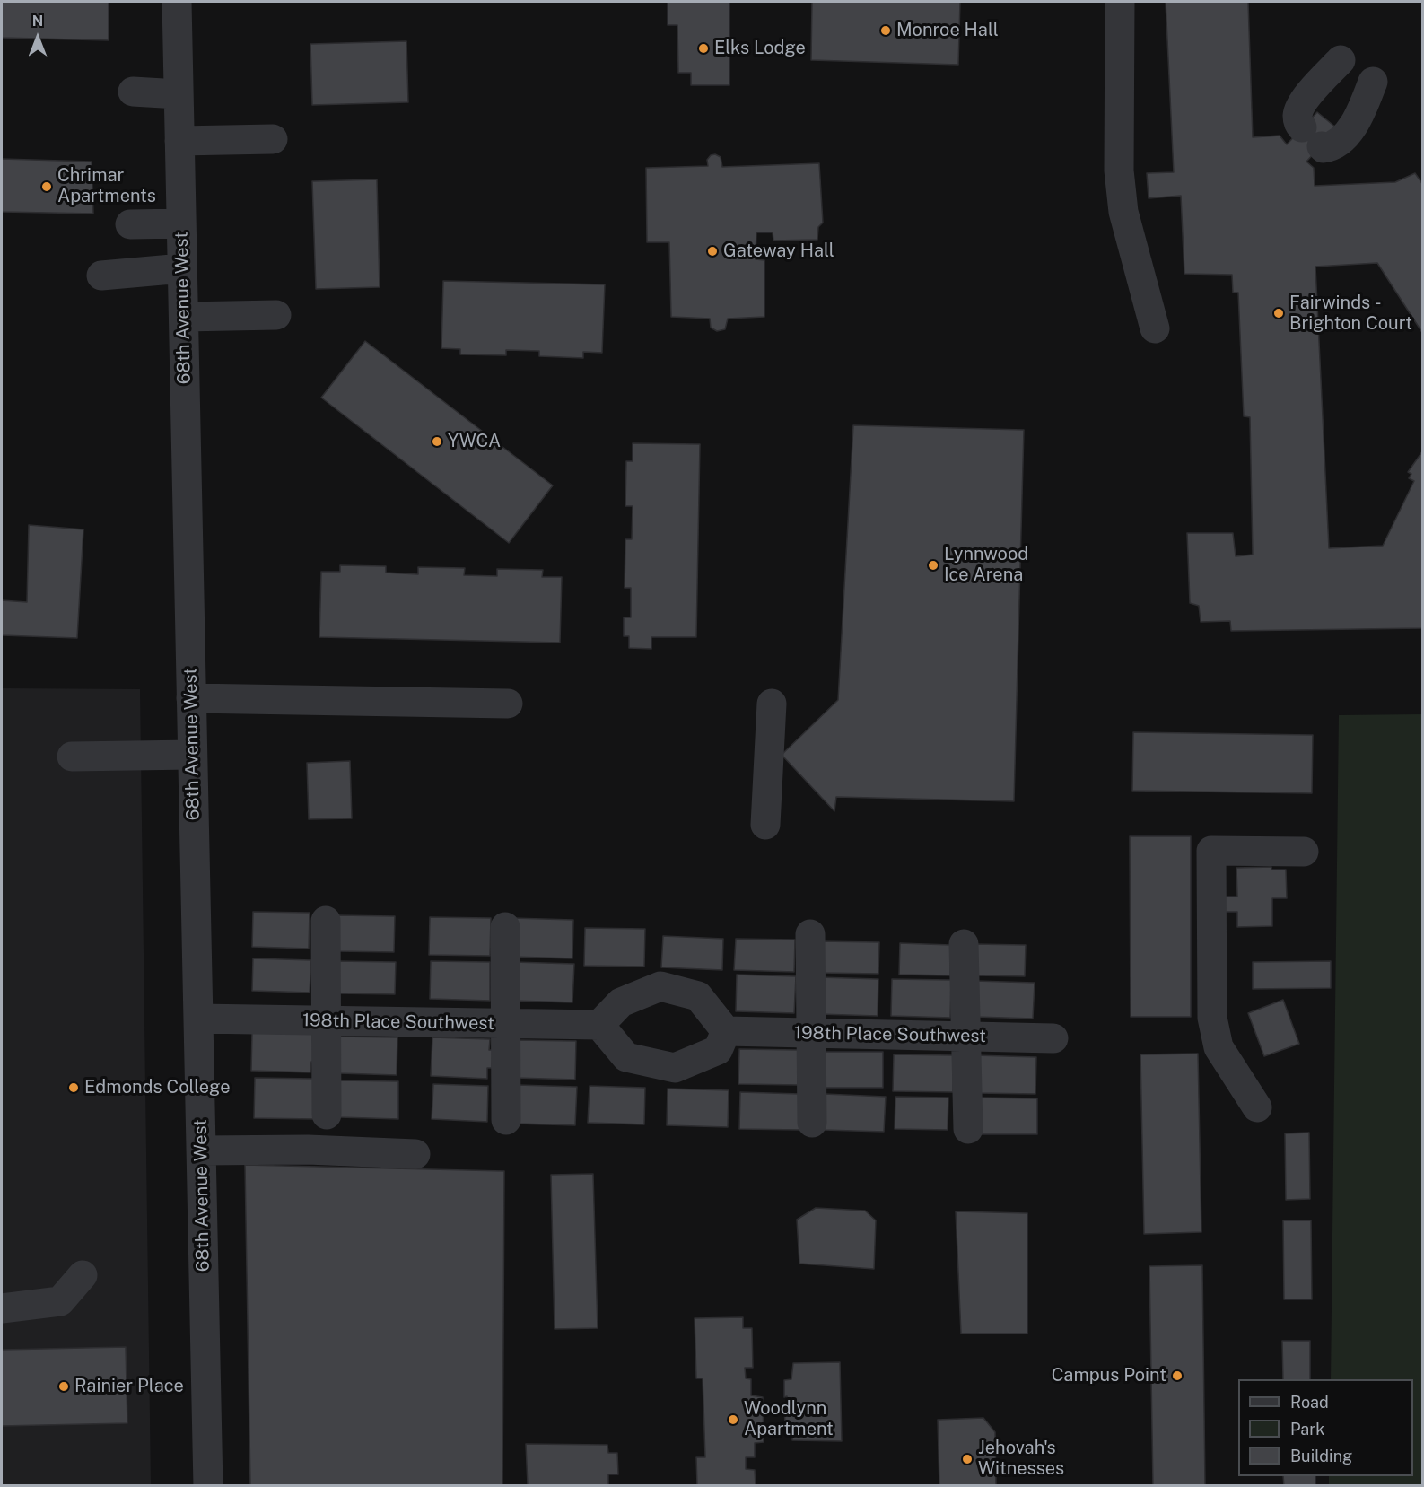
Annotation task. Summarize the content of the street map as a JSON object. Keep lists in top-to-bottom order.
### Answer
{
  "streets": {
    "street": ["68th Avenue West", "198th Place Southwest"]
  },
  "crossings": [
    ["68th Avenue West", "198th Place Southwest"]
  ],
  "places": [
    "Monroe Hall",
    "Elks Lodge",
    "Chrimar Apartments",
    "Gateway Hall",
    "Fairwinds - Brighton Court",
    "YWCA",
    "Lynnwood Ice Arena",
    "Edmonds College",
    "Campus Point",
    "Rainier Place",
    "Woodlynn Apartment",
    "Jehovah's Witnesses"
  ],
  "legend": ["Road", "Park", "Building"],
  "north": "top"
}
